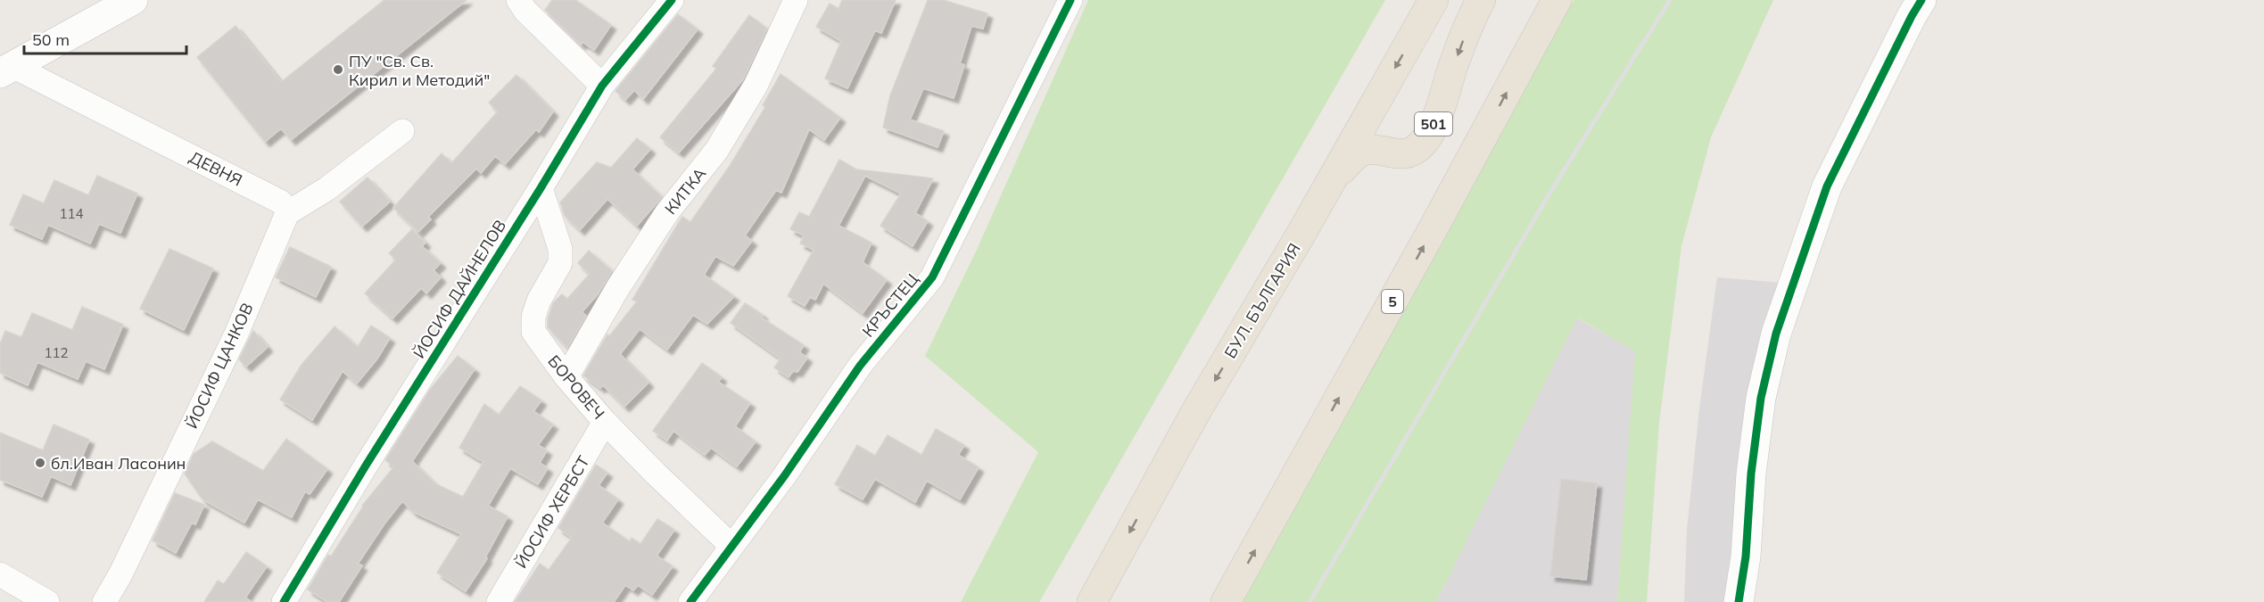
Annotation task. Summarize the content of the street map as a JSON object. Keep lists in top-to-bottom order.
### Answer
{
  "streets": {
    "highway": ["501", "БУЛ. БЪЛГАРИЯ", "5"],
    "street": [
      "ДЕВНЯ",
      "КИТКА",
      "ЙОСИФ ДАЙНЕЛОВ",
      "КРЪСТЕЦ",
      "ЙОСИФ ЦАНКОВ",
      "БОРОВЕЧ",
      "ЙОСИФ ХЕРБСТ"
    ]
  },
  "crossings": [
    ["501", "БУЛ. БЪЛГАРИЯ"],
    ["ДЕВНЯ", "ЙОСИФ ЦАНКОВ"],
    ["КИТКА", "БОРОВЕЧ"],
    ["ЙОСИФ ДАЙНЕЛОВ", "БОРОВЕЧ"],
    ["КРЪСТЕЦ", "БОРОВЕЧ"],
    ["БОРОВЕЧ", "ЙОСИФ ХЕРБСТ"]
  ],
  "places": ["ПУ \"Св. Св. Кирил и Методий\"", "бл.Иван Ласонин"],
  "house_numbers": ["114", "112"],
  "scale_bar": "50 m"
}
